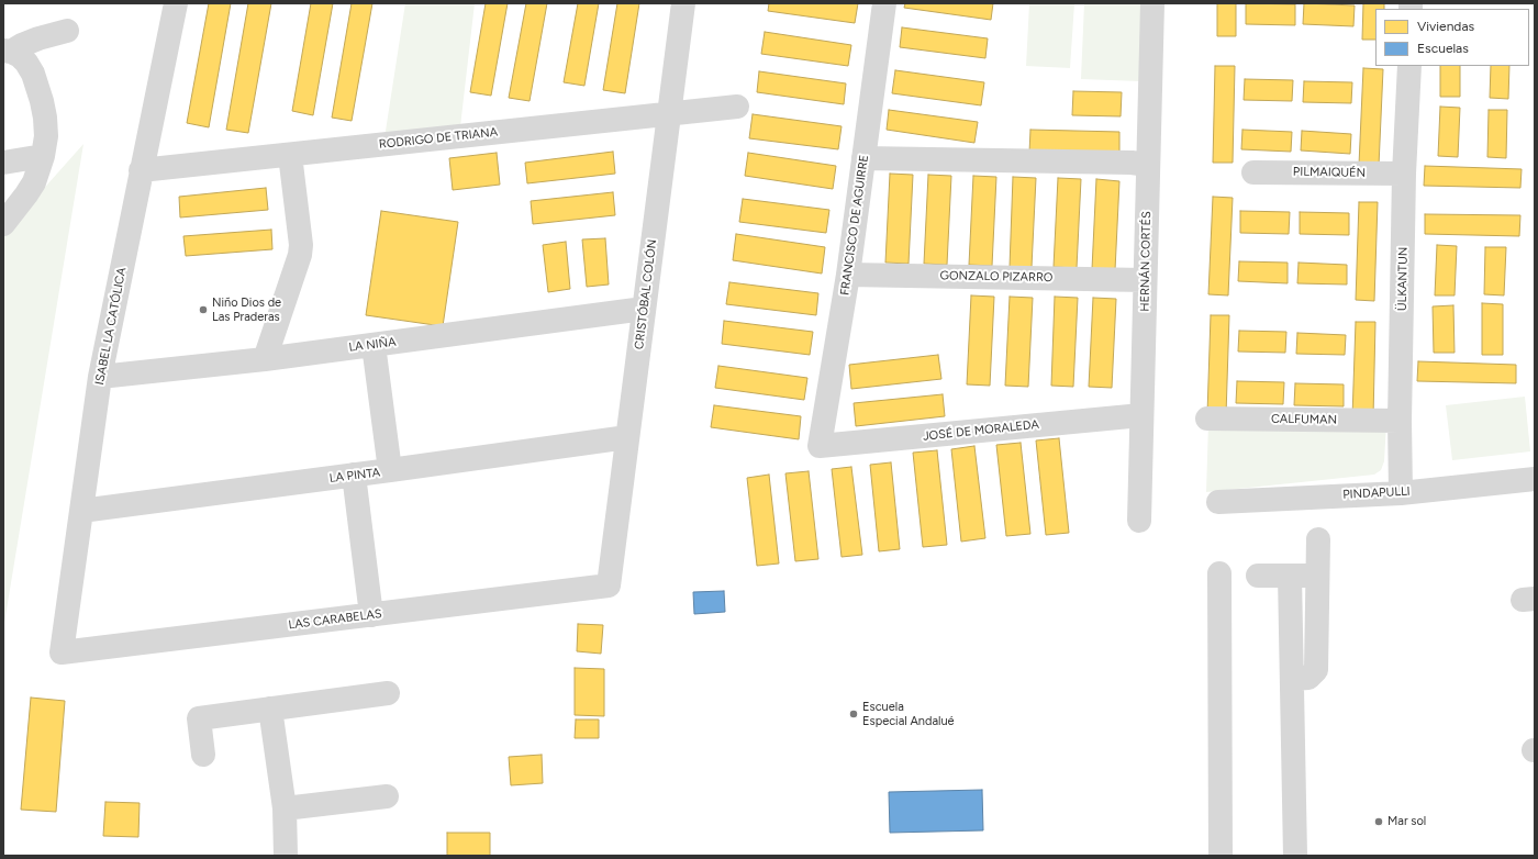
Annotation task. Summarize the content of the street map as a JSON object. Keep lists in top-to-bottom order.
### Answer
{
  "streets": {
    "street": [
      "RODRIGO DE TRIANA",
      "PILMAIQUÉN",
      "FRANCISCO DE AGUIRRE",
      "HERNÁN CORTÉS",
      "GONZALO PIZARRO",
      "ÜLKANTUN",
      "CRISTÓBAL COLÓN",
      "ISABEL LA CATÓLICA",
      "LA NIÑA",
      "CALFUMAN",
      "JOSÉ DE MORALEDA",
      "LA PINTA",
      "PINDAPULLI",
      "LAS CARABELAS"
    ]
  },
  "crossings": [
    ["RODRIGO DE TRIANA", "CRISTÓBAL COLÓN"],
    ["RODRIGO DE TRIANA", "ISABEL LA CATÓLICA"],
    ["PILMAIQUÉN", "ÜLKANTUN"],
    ["FRANCISCO DE AGUIRRE", "GONZALO PIZARRO"],
    ["FRANCISCO DE AGUIRRE", "JOSÉ DE MORALEDA"],
    ["HERNÁN CORTÉS", "GONZALO PIZARRO"],
    ["HERNÁN CORTÉS", "JOSÉ DE MORALEDA"],
    ["ÜLKANTUN", "CALFUMAN"],
    ["ÜLKANTUN", "PINDAPULLI"],
    ["CRISTÓBAL COLÓN", "LA NIÑA"],
    ["CRISTÓBAL COLÓN", "LA PINTA"],
    ["CRISTÓBAL COLÓN", "LAS CARABELAS"],
    ["ISABEL LA CATÓLICA", "LA NIÑA"],
    ["ISABEL LA CATÓLICA", "LA PINTA"],
    ["ISABEL LA CATÓLICA", "LAS CARABELAS"]
  ],
  "places": ["Niño Dios de Las Praderas", "Escuela Especial Andalué", "Mar sol"],
  "legend": ["Viviendas", "Escuelas"]
}
